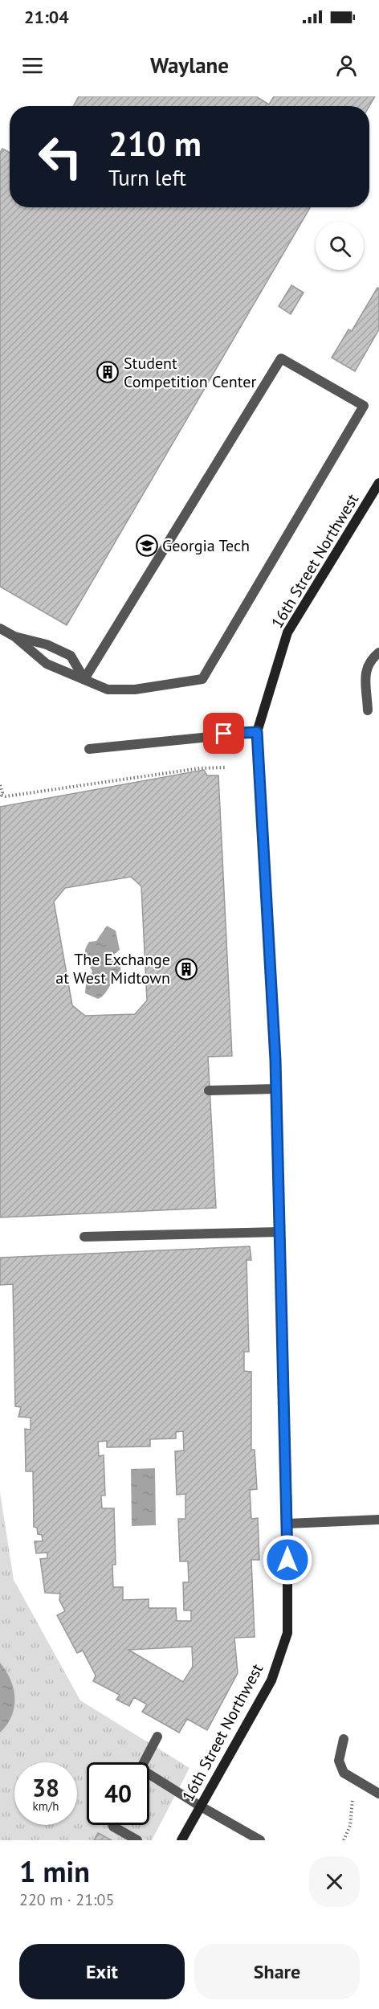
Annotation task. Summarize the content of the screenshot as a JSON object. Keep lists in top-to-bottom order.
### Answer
{
  "streets": {
    "street": ["16th Street Northwest"]
  },
  "places": {
    "building": ["Student Competition Center", "The Exchange at West Midtown"],
    "school or university": ["Georgia Tech"]
  },
  "page": {
    "status": "21:04",
    "header": "Waylane",
    "turn": ["210 m", "Turn left"],
    "speed": "38 km/h",
    "limit": "40",
    "heading": ["1 min", "220 m · 21:05"],
    "buttons": ["Exit", "Share"]
  }
}
